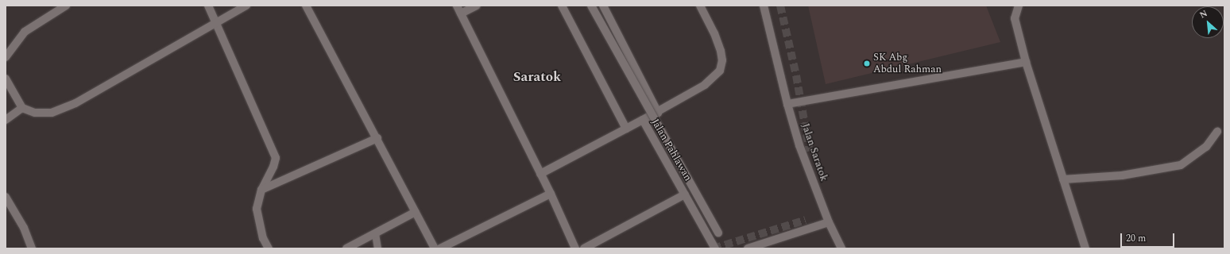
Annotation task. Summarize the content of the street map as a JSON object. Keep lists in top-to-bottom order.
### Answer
{
  "streets": {
    "street": ["Jalan Pahlawan", "Jalan Saratok"]
  },
  "districts": ["Saratok"],
  "places": ["SK Abg Abdul Rahman"],
  "scale_bar": "20 m",
  "north": "top left"
}
